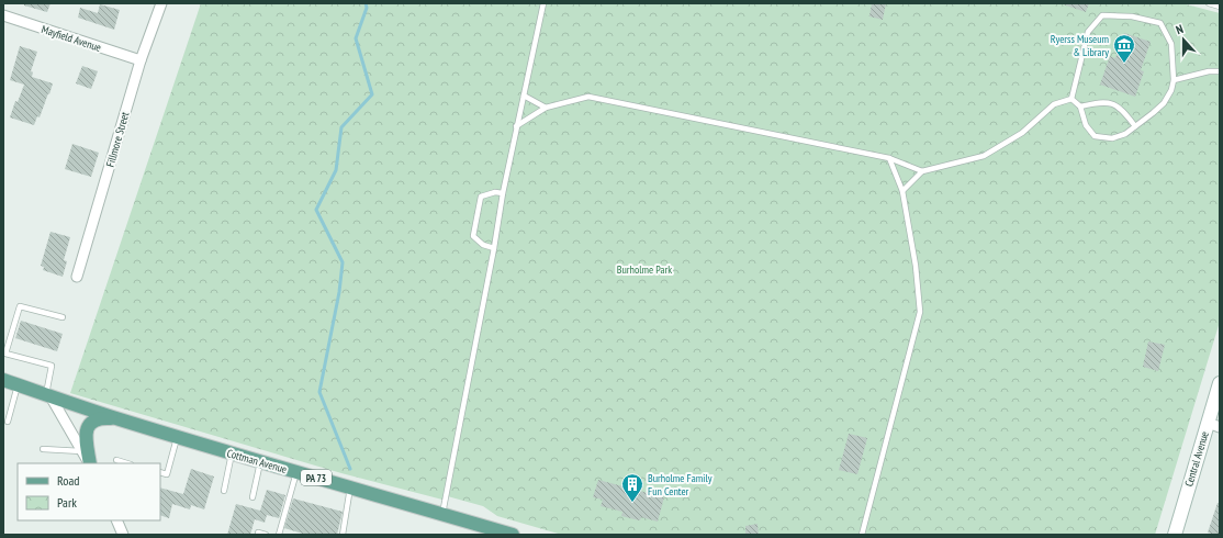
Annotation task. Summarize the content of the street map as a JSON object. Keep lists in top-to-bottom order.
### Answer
{
  "streets": {
    "main road": ["Central Avenue", "Cottman Avenue", "PA 73"],
    "street": ["Mayfield Avenue", "Fillmore Street"]
  },
  "crossings": [
    ["Mayfield Avenue", "Fillmore Street"]
  ],
  "parks": ["Burholme Park"],
  "places": {
    "museum": ["Ryerss Museum & Library"],
    "building": ["Burholme Family Fun Center"]
  },
  "legend": ["Road", "Park"],
  "north": "top"
}
